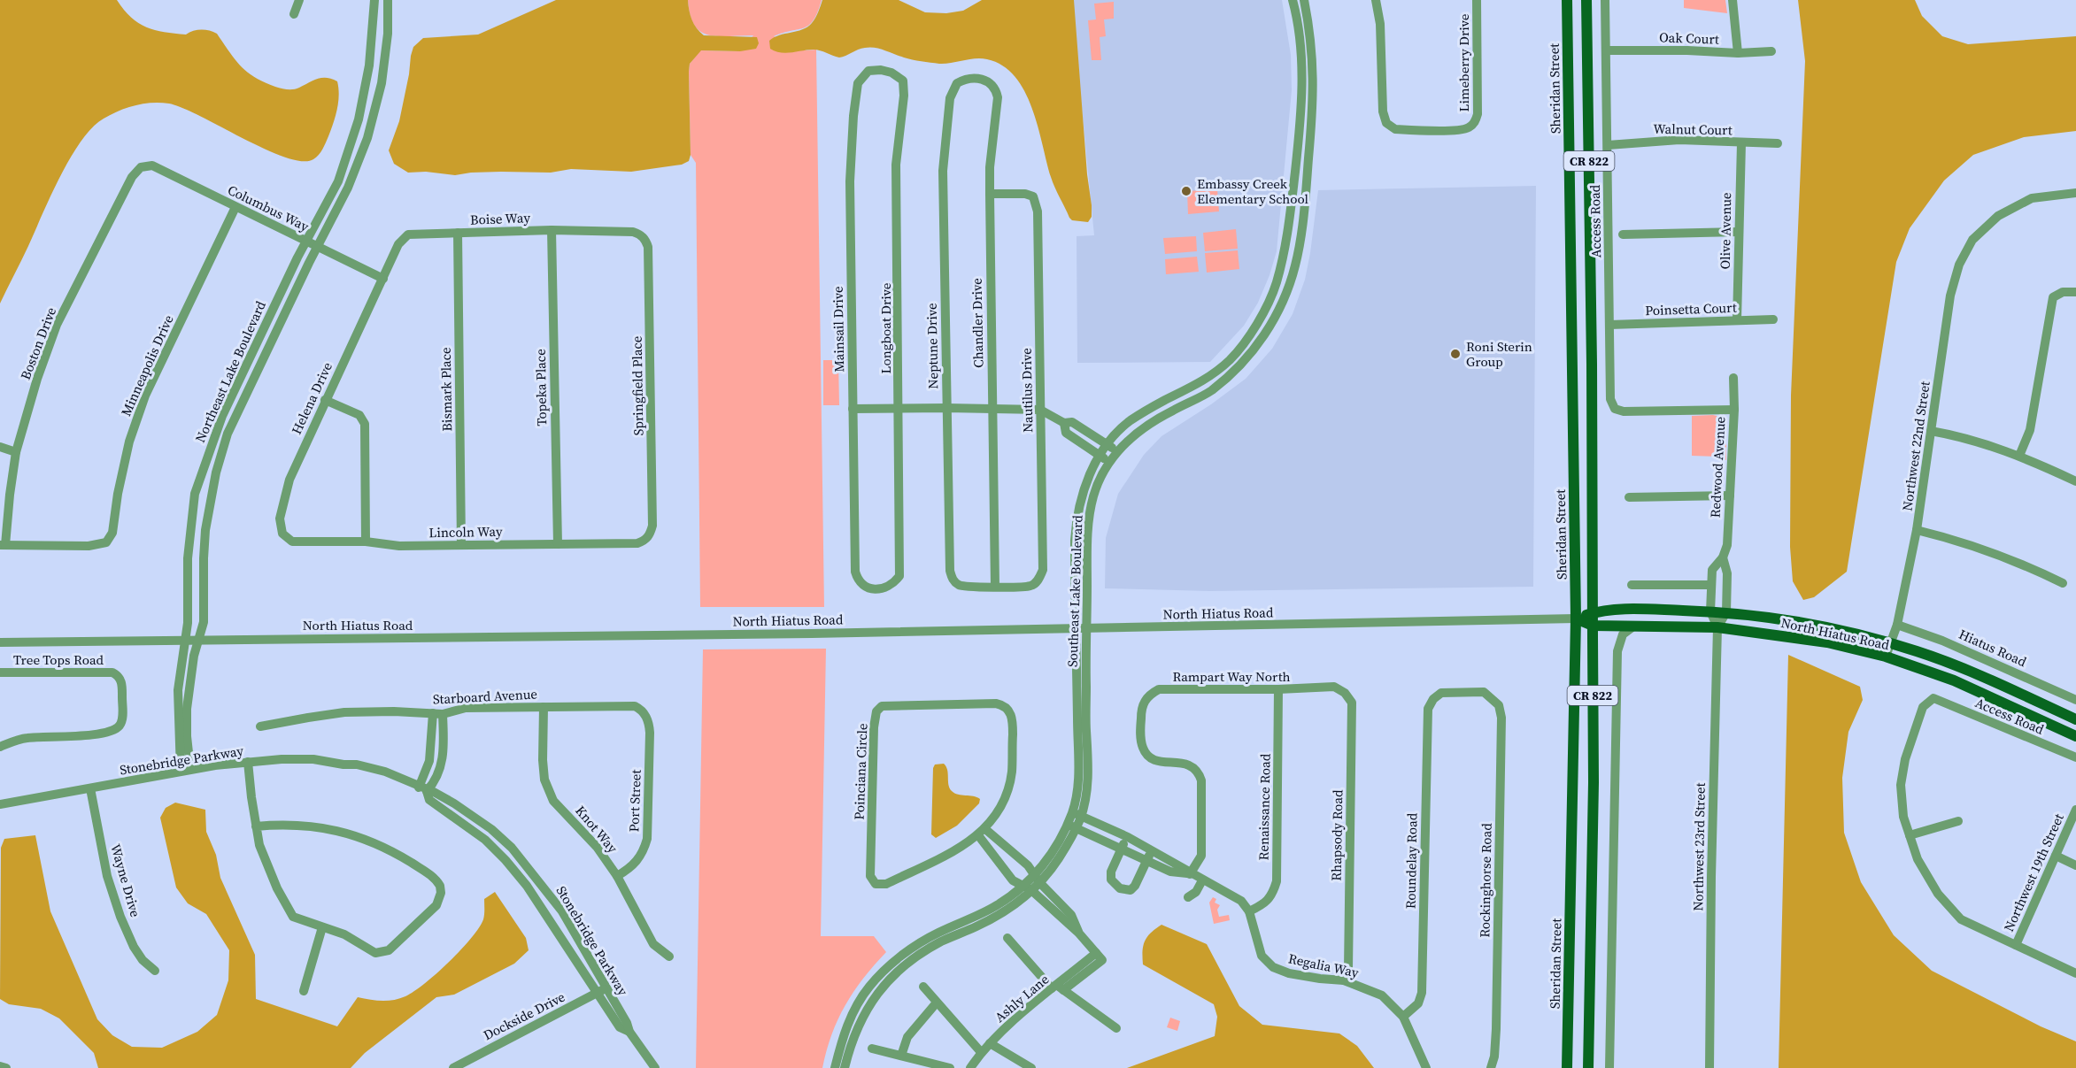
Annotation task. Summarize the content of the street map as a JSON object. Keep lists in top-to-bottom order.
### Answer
{
  "streets": {
    "main road": ["Sheridan Street", "CR 822", "North Hiatus Road"],
    "street": [
      "Oak Court",
      "Limeberry Drive",
      "Walnut Court",
      "Columbus Way",
      "Boise Way",
      "Access Road",
      "Olive Avenue",
      "Poinsetta Court",
      "Chandler Drive",
      "Longboat Drive",
      "Mainsail Drive",
      "Boston Drive",
      "Neptune Drive",
      "Minneapolis Drive",
      "Northeast Lake Boulevard",
      "Springfield Place",
      "Topeka Place",
      "Bismark Place",
      "Nautilus Drive",
      "Helena Drive",
      "Northwest 22nd Street",
      "Redwood Avenue",
      "Lincoln Way",
      "Southeast Lake Boulevard",
      "Hiatus Road",
      "Tree Tops Road",
      "Rampart Way North",
      "Starboard Avenue",
      "Stonebridge Parkway",
      "Poinciana Circle",
      "Port Street",
      "Renaissance Road",
      "Knot Way",
      "Rhapsody Road",
      "Northwest 23rd Street",
      "Roundelay Road",
      "Northwest 19th Street",
      "Wayne Drive",
      "Rockinghorse Road",
      "Regalia Way",
      "Ashly Lane",
      "Dockside Drive"
    ]
  },
  "crossings": [
    ["Oak Court", "Access Road"],
    ["Sheridan Street", "North Hiatus Road"],
    ["Walnut Court", "Access Road"],
    ["Walnut Court", "Olive Avenue"],
    ["CR 822", "North Hiatus Road"],
    ["Columbus Way", "Boise Way"],
    ["Columbus Way", "Boston Drive"],
    ["Columbus Way", "Minneapolis Drive"],
    ["Columbus Way", "Northeast Lake Boulevard"],
    ["Columbus Way", "Helena Drive"],
    ["Boise Way", "Springfield Place"],
    ["Boise Way", "Topeka Place"],
    ["Boise Way", "Bismark Place"],
    ["Boise Way", "Helena Drive"],
    ["Access Road", "Poinsetta Court"],
    ["Access Road", "Redwood Avenue"],
    ["Olive Avenue", "Poinsetta Court"],
    ["Chandler Drive", "Neptune Drive"],
    ["Chandler Drive", "Nautilus Drive"],
    ["Longboat Drive", "Mainsail Drive"],
    ["Boston Drive", "Minneapolis Drive"],
    ["Neptune Drive", "Nautilus Drive"],
    ["Northeast Lake Boulevard", "North Hiatus Road"],
    ["Northeast Lake Boulevard", "Stonebridge Parkway"],
    ["Springfield Place", "Lincoln Way"],
    ["Topeka Place", "Lincoln Way"],
    ["Bismark Place", "Lincoln Way"],
    ["Helena Drive", "Lincoln Way"],
    ["Northwest 22nd Street", "North Hiatus Road"],
    ["Northwest 22nd Street", "Hiatus Road"],
    ["Redwood Avenue", "North Hiatus Road"],
    ["Redwood Avenue", "Northwest 23rd Street"],
    ["Southeast Lake Boulevard", "North Hiatus Road"],
    ["North Hiatus Road", "Northwest 23rd Street"],
    ["Rampart Way North", "Renaissance Road"],
    ["Rampart Way North", "Rhapsody Road"],
    ["Starboard Avenue", "Port Street"],
    ["Starboard Avenue", "Knot Way"],
    ["Stonebridge Parkway", "Wayne Drive"],
    ["Stonebridge Parkway", "Dockside Drive"],
    ["Port Street", "Knot Way"],
    ["Renaissance Road", "Regalia Way"],
    ["Rhapsody Road", "Regalia Way"],
    ["Roundelay Road", "Rockinghorse Road"],
    ["Roundelay Road", "Regalia Way"]
  ],
  "places": ["Embassy Creek Elementary School", "Roni Sterin Group"]
}
